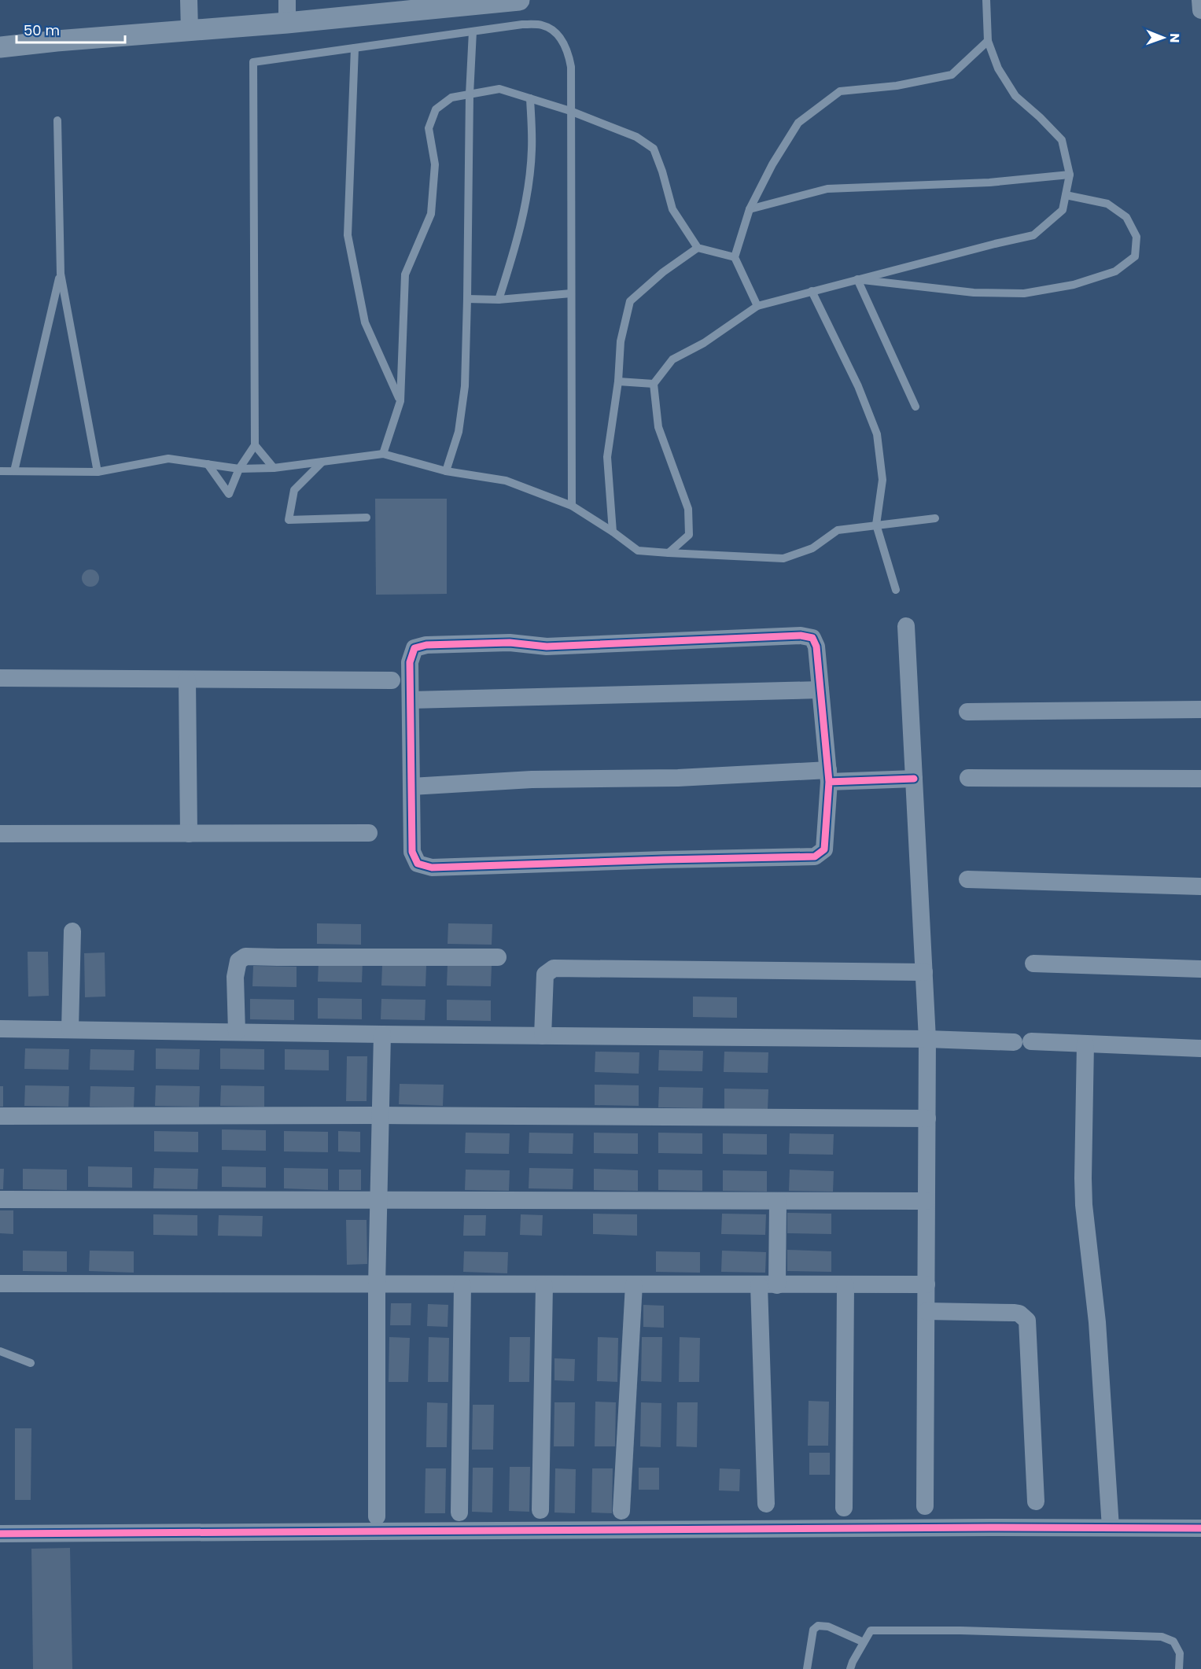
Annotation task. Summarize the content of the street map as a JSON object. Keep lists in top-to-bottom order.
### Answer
{
  "scale_bar": "50 m",
  "north": "right"
}
